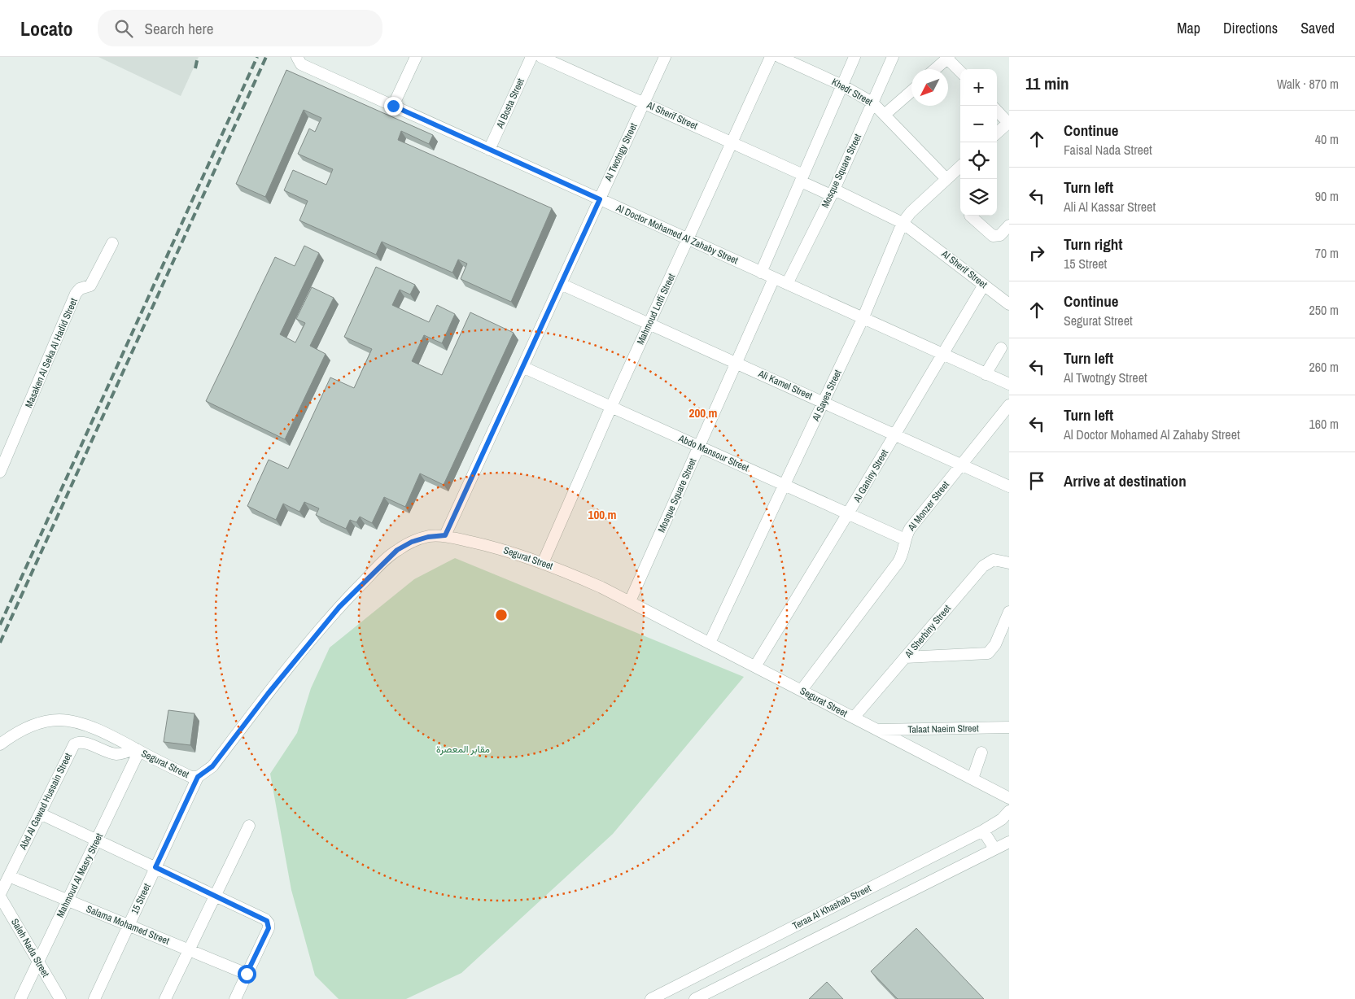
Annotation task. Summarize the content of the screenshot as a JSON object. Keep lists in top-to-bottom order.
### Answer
{
  "streets": {
    "street": [
      "Khedr Street",
      "Al Bosta Street",
      "Al Sherif Street",
      "Al Twotngy Street",
      "Mosque Square Street",
      "Al Doctor Mohamed Al Zahaby Street",
      "Mahmoud Lotfi Street",
      "Masaken Al Seka Al Hadid Street",
      "Ali Kamel Street",
      "Al Sayes Street",
      "Abdo Mansour Street",
      "Al Ganiny Street",
      "Al Monzer Street",
      "Segurat Street",
      "Al Sherbiny Street",
      "Talaat Naeim Street",
      "Abd Al Gawad Hussain Street",
      "Mahmoud Al Masry Street",
      "15 Street",
      "Teraa Al Khashab Street",
      "Salama Mohamed Street",
      "Saleh Nada Street"
    ]
  },
  "crossings": [
    ["Khedr Street", "Mosque Square Street"],
    ["Khedr Street", "Al Sayes Street"],
    ["Al Bosta Street", "Al Doctor Mohamed Al Zahaby Street"],
    ["Al Sherif Street", "Al Twotngy Street"],
    ["Al Sherif Street", "Mosque Square Street"],
    ["Al Sherif Street", "Mahmoud Lotfi Street"],
    ["Al Sherif Street", "Al Sayes Street"],
    ["Al Sherif Street", "Al Ganiny Street"],
    ["Al Twotngy Street", "Al Doctor Mohamed Al Zahaby Street"],
    ["Al Twotngy Street", "Ali Kamel Street"],
    ["Al Twotngy Street", "Abdo Mansour Street"],
    ["Al Twotngy Street", "Segurat Street"],
    ["Mosque Square Street", "Al Doctor Mohamed Al Zahaby Street"],
    ["Mosque Square Street", "Ali Kamel Street"],
    ["Mosque Square Street", "Abdo Mansour Street"],
    ["Mosque Square Street", "Segurat Street"],
    ["Al Doctor Mohamed Al Zahaby Street", "Mahmoud Lotfi Street"],
    ["Al Doctor Mohamed Al Zahaby Street", "Al Sayes Street"],
    ["Al Doctor Mohamed Al Zahaby Street", "Al Ganiny Street"],
    ["Mahmoud Lotfi Street", "Ali Kamel Street"],
    ["Mahmoud Lotfi Street", "Abdo Mansour Street"],
    ["Mahmoud Lotfi Street", "Segurat Street"],
    ["Ali Kamel Street", "Al Sayes Street"],
    ["Ali Kamel Street", "Al Ganiny Street"],
    ["Ali Kamel Street", "Al Monzer Street"],
    ["Al Sayes Street", "Abdo Mansour Street"],
    ["Al Sayes Street", "Segurat Street"],
    ["Abdo Mansour Street", "Al Ganiny Street"],
    ["Abdo Mansour Street", "Al Monzer Street"],
    ["Al Ganiny Street", "Segurat Street"],
    ["Al Monzer Street", "Segurat Street"],
    ["Segurat Street", "Al Sherbiny Street"],
    ["Segurat Street", "Talaat Naeim Street"],
    ["Segurat Street", "Abd Al Gawad Hussain Street"],
    ["Segurat Street", "Mahmoud Al Masry Street"],
    ["Segurat Street", "15 Street"],
    ["Abd Al Gawad Hussain Street", "Mahmoud Al Masry Street"],
    ["Abd Al Gawad Hussain Street", "Salama Mohamed Street"],
    ["Abd Al Gawad Hussain Street", "Saleh Nada Street"],
    ["Mahmoud Al Masry Street", "Salama Mohamed Street"],
    ["Mahmoud Al Masry Street", "Saleh Nada Street"],
    ["15 Street", "Salama Mohamed Street"]
  ],
  "parks": ["مقابر المعصرة"],
  "north": "bottom left",
  "page": {
    "header": "Locato",
    "search": "Search here",
    "nav": ["Map", "Directions", "Saved"],
    "heading": ["11 min", "Walk · 870 m"],
    "map_buttons": ["+", "−"],
    "list": [
      ["Continue", "Faisal Nada Street", "40 m"],
      ["Turn left", "Ali Al Kassar Street", "90 m"],
      ["Turn right", "15 Street", "70 m"],
      ["Continue", "Segurat Street", "250 m"],
      ["Turn left", "Al Twotngy Street", "260 m"],
      ["Turn left", "Al Doctor Mohamed Al Zahaby Street", "160 m"],
      "Arrive at destination"
    ]
  },
  "rings": ["200 m", "100 m"]
}
